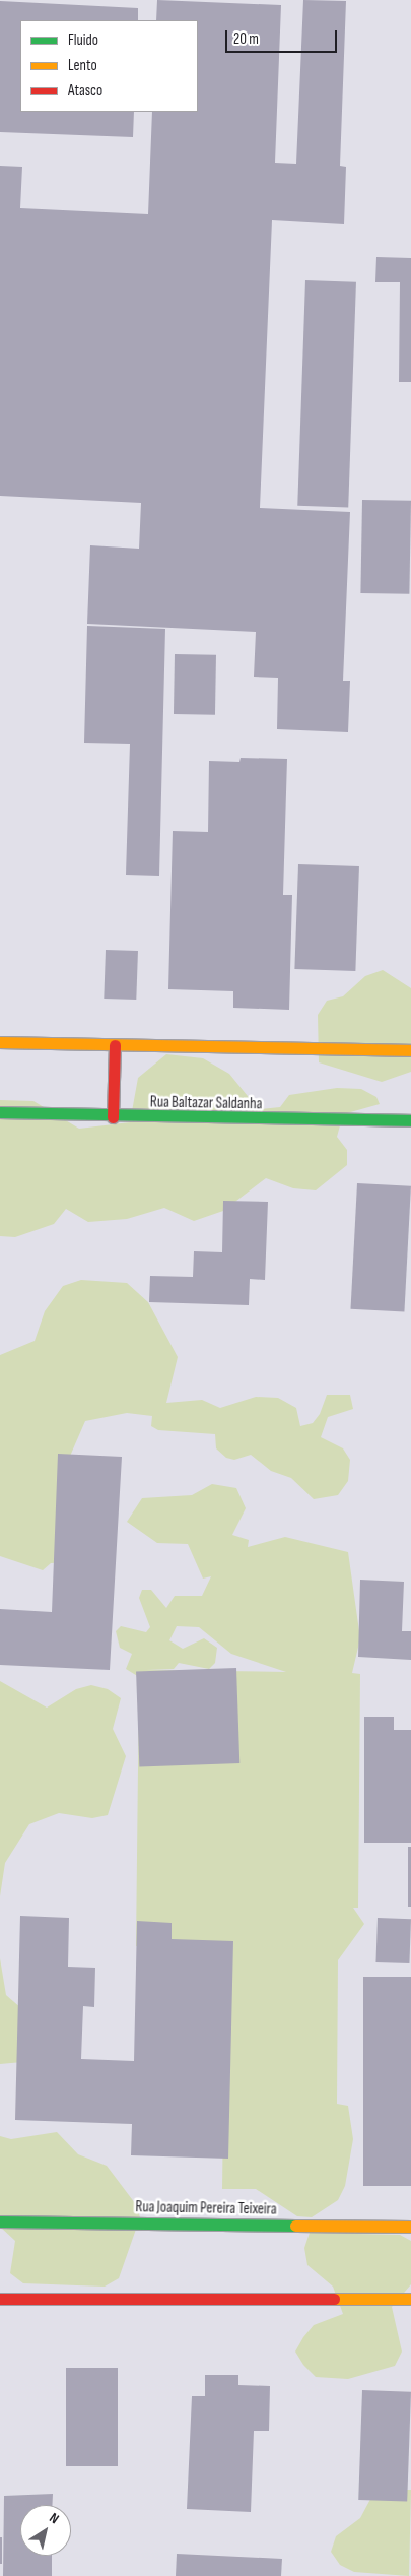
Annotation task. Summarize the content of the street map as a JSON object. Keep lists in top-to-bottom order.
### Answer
{
  "streets": {
    "main road": ["Rua Baltazar Saldanha", "Rua Joaquim Pereira Teixeira"]
  },
  "legend": ["Fluido", "Lento", "Atasco"],
  "scale_bar": "20 m",
  "north": "top right"
}
